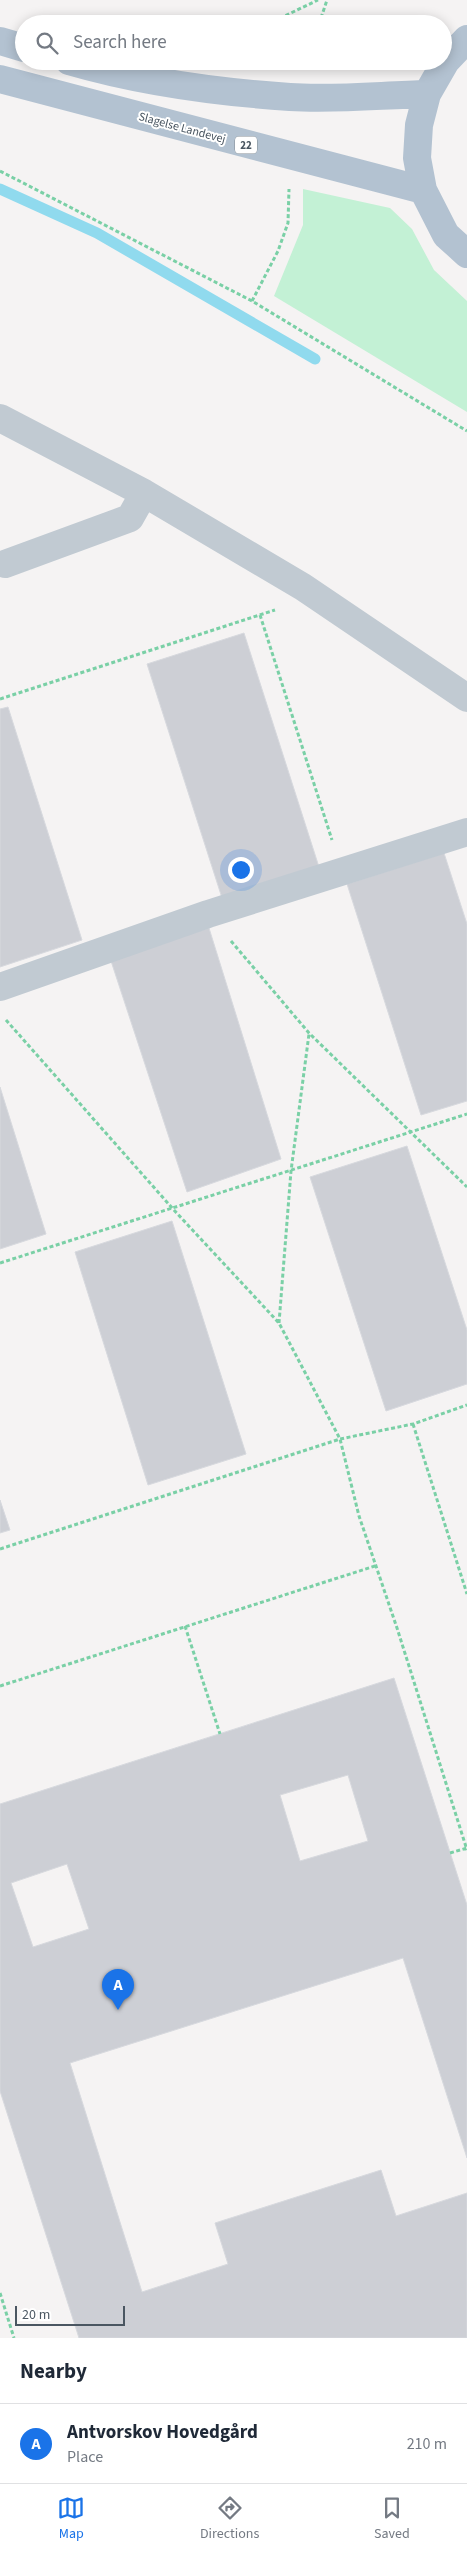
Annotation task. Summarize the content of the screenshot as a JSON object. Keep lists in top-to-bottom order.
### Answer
{
  "streets": {
    "main road": ["Slagelse Landevej", "22"]
  },
  "scale_bar": "20 m",
  "page": {
    "search": "Search here",
    "pins": "A",
    "scale": "20 m",
    "heading": "Nearby",
    "list": [
      {
        "mark": "A",
        "name": "Antvorskov Hovedgård",
        "note": "Place",
        "value": "210 m"
      }
    ],
    "nav": ["Map", "Directions", "Saved"]
  }
}
